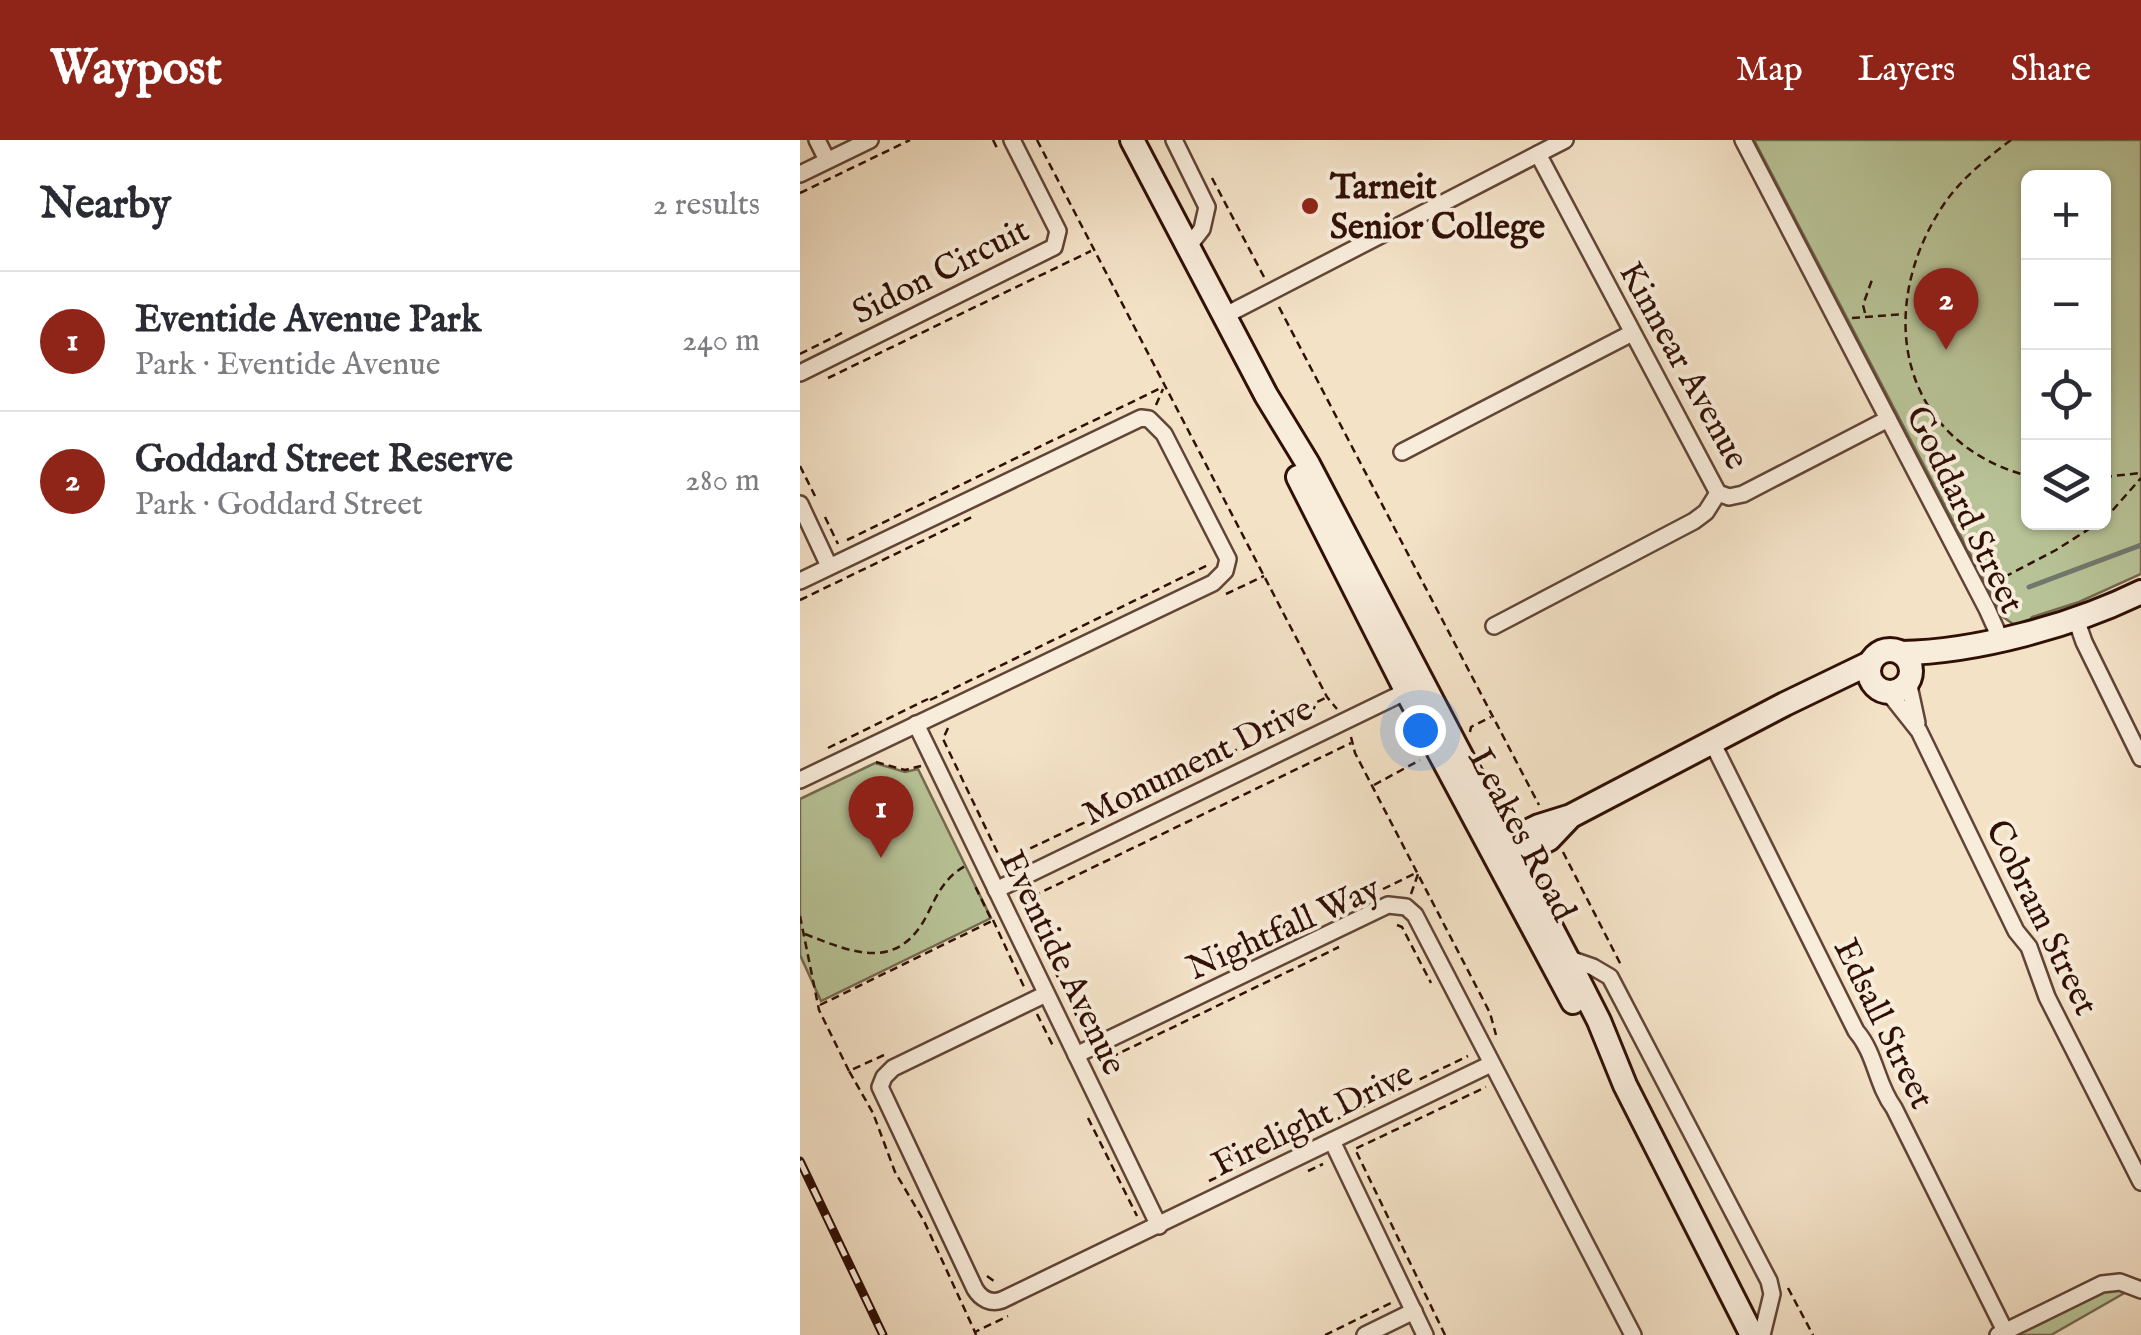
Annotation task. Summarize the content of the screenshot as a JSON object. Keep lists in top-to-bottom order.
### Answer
{
  "streets": {
    "main road": ["Leakes Road"],
    "street": [
      "Sidon Circuit",
      "Kinnear Avenue",
      "Goddard Street",
      "Monument Drive",
      "Cobram Street",
      "Nightfall Way",
      "Eventide Avenue",
      "Edsall Street",
      "Firelight Drive"
    ]
  },
  "crossings": [
    ["Kinnear Avenue", "Goddard Street"],
    ["Monument Drive", "Leakes Road"],
    ["Monument Drive", "Eventide Avenue"],
    ["Nightfall Way", "Eventide Avenue"],
    ["Nightfall Way", "Firelight Drive"],
    ["Eventide Avenue", "Firelight Drive"]
  ],
  "places": ["Tarneit Senior College"],
  "page": {
    "header": "Waypost",
    "nav": ["Map", "Layers", "Share"],
    "heading": ["Nearby", "2 results"],
    "map_buttons": ["+", "−"],
    "pins": ["2", "1"],
    "list": [
      {
        "mark": "1",
        "name": "Eventide Avenue Park",
        "note": "Park · Eventide Avenue",
        "value": "240 m"
      },
      {
        "mark": "2",
        "name": "Goddard Street Reserve",
        "note": "Park · Goddard Street",
        "value": "280 m"
      }
    ]
  }
}
